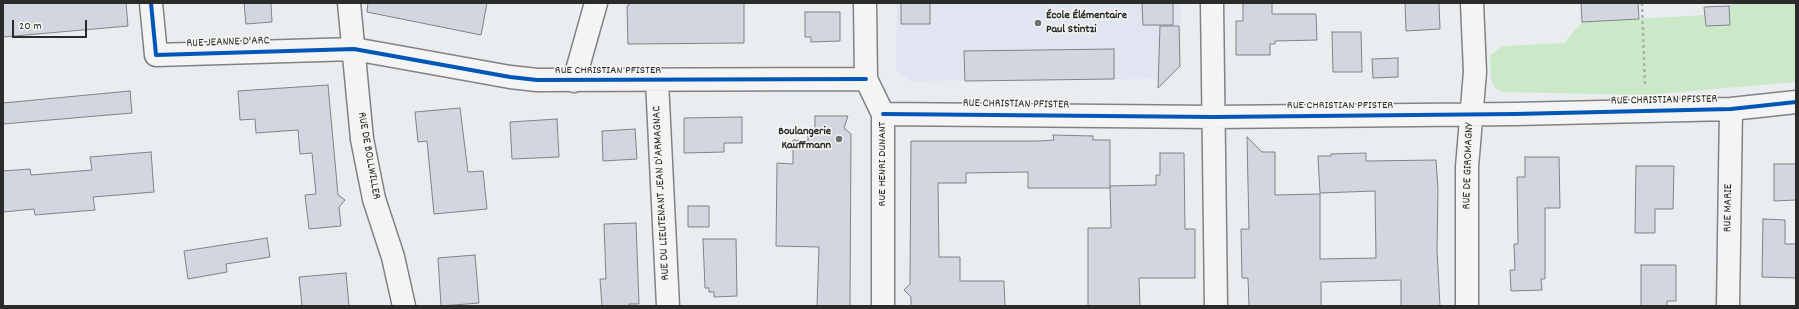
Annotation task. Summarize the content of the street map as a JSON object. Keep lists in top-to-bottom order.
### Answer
{
  "streets": {
    "street": [
      "RUE JEANNE D'ARC",
      "RUE CHRISTIAN PFISTER",
      "RUE DE BOLLWILLER",
      "RUE HENRI DUNANT",
      "RUE DE GIROMAGNY",
      "RUE DU LIEUTENANT JEAN D'ARMAGNAC",
      "RUE MARIE"
    ]
  },
  "crossings": [
    ["RUE JEANNE D'ARC", "RUE CHRISTIAN PFISTER"],
    ["RUE JEANNE D'ARC", "RUE DE BOLLWILLER"],
    ["RUE CHRISTIAN PFISTER", "RUE DE BOLLWILLER"],
    ["RUE CHRISTIAN PFISTER", "RUE HENRI DUNANT"],
    ["RUE CHRISTIAN PFISTER", "RUE DE GIROMAGNY"],
    ["RUE CHRISTIAN PFISTER", "RUE DU LIEUTENANT JEAN D'ARMAGNAC"],
    ["RUE CHRISTIAN PFISTER", "RUE MARIE"]
  ],
  "places": ["École Élémentaire Paul Stintzi", "Boulangerie Kauffmann"],
  "scale_bar": "20 m"
}
